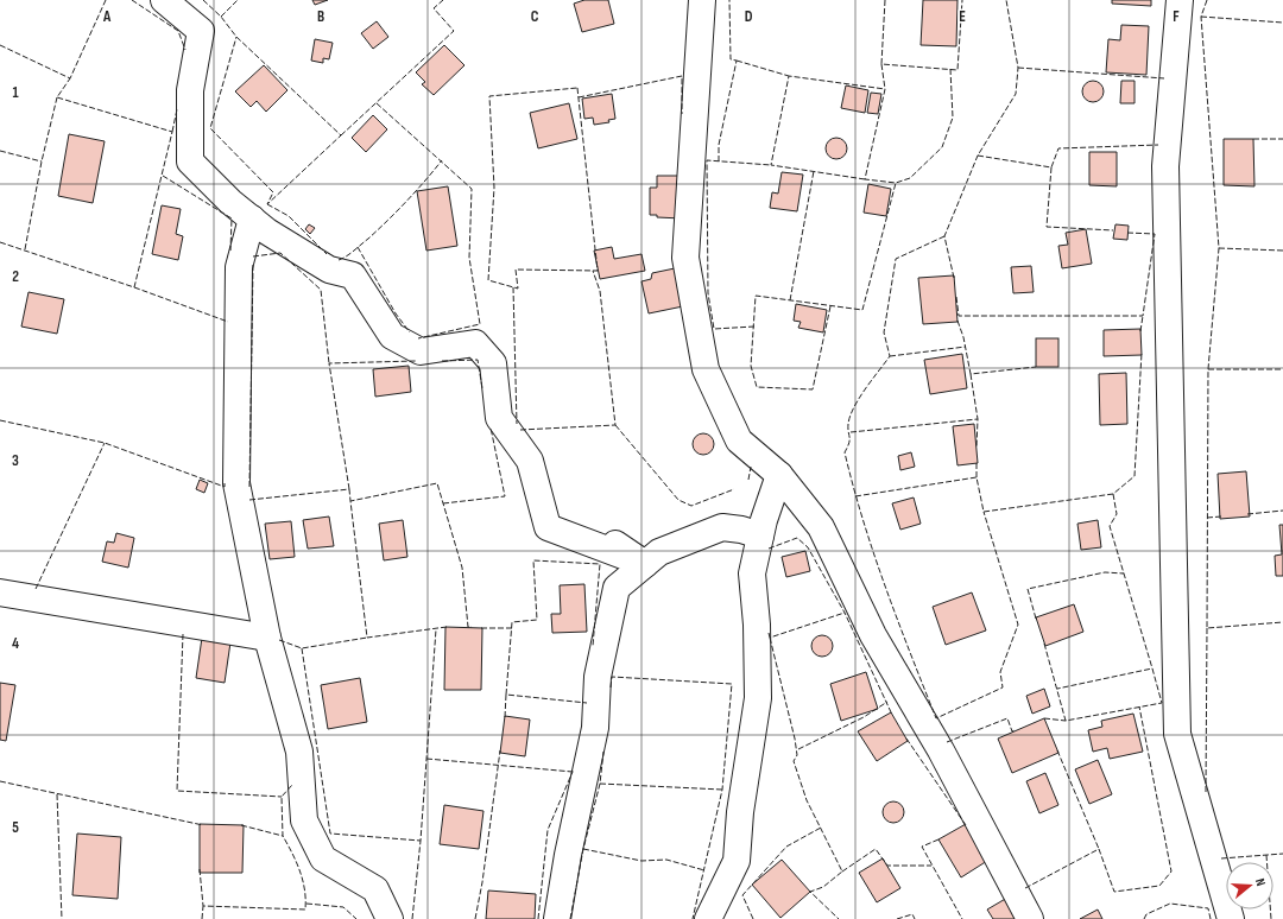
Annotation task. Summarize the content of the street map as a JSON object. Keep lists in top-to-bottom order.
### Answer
{
  "north": "right",
  "grid": {
    "columns": [
      "A",
      "B",
      "C",
      "D",
      "E",
      "F"
    ],
    "rows": [
      "1",
      "2",
      "3",
      "4",
      "5"
    ]
  }
}
